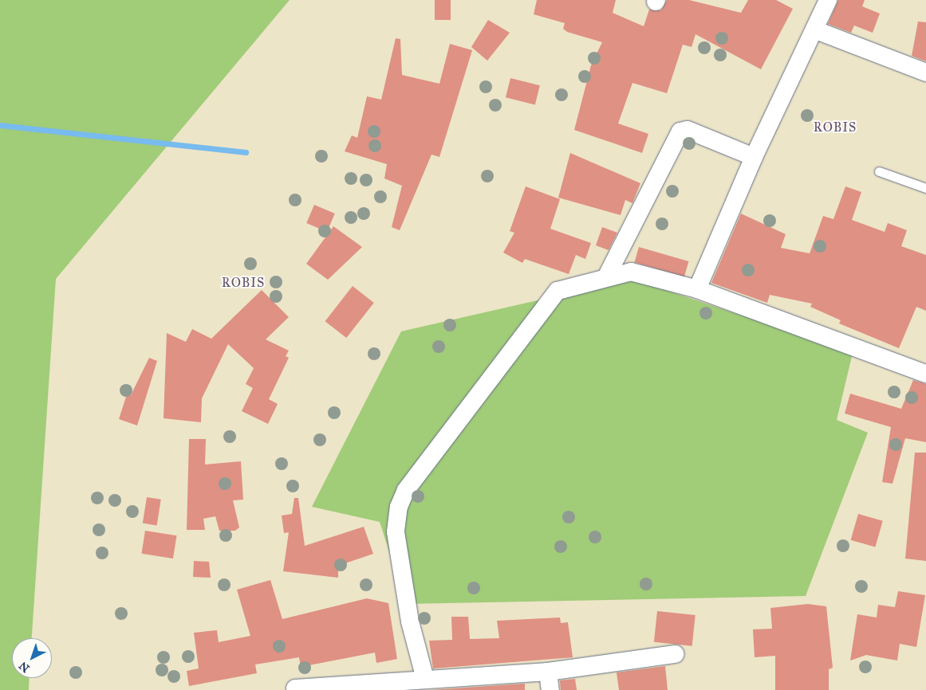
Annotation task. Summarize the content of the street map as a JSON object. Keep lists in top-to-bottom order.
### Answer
{
  "districts": ["ROBIS", "ROBIS"],
  "north": "bottom left"
}
